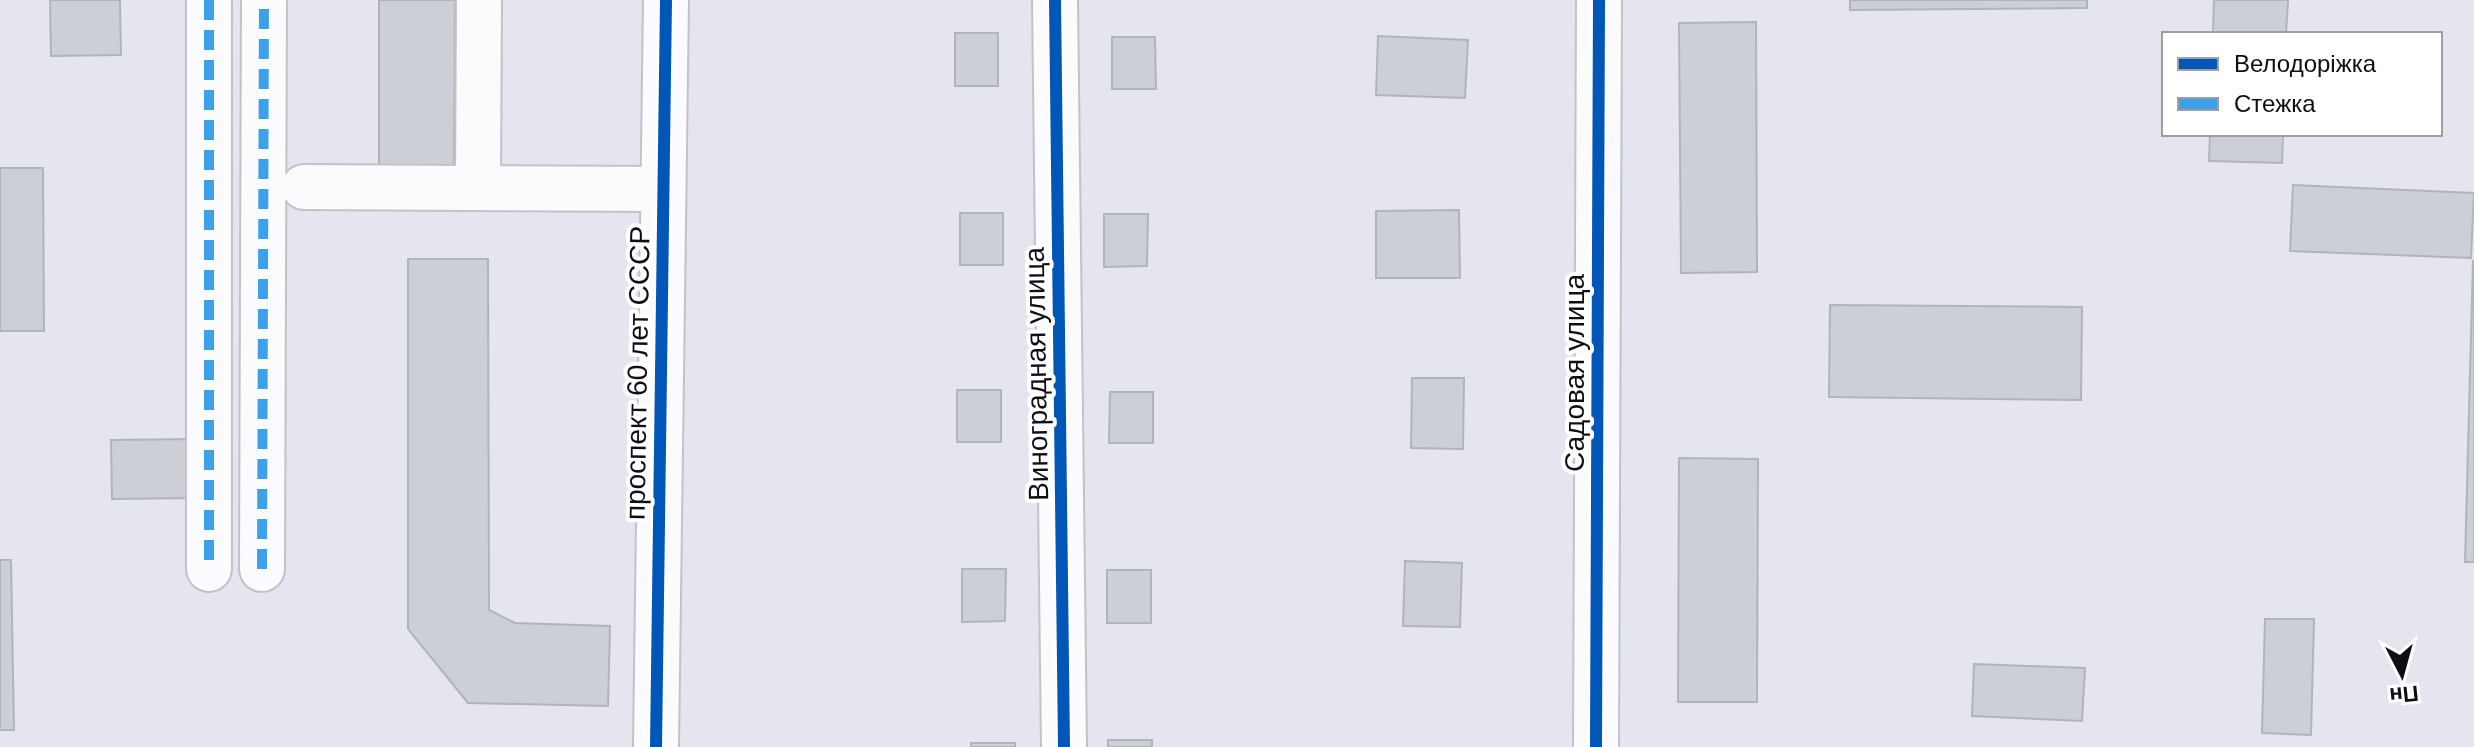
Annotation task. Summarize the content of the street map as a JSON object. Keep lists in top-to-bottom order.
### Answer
{
  "streets": {
    "street": ["проспект 60 лет СССР", "Садовая улица", "Виноградная улица"]
  },
  "legend": ["Велодоріжка", "Стежка"],
  "north": "bottom"
}
